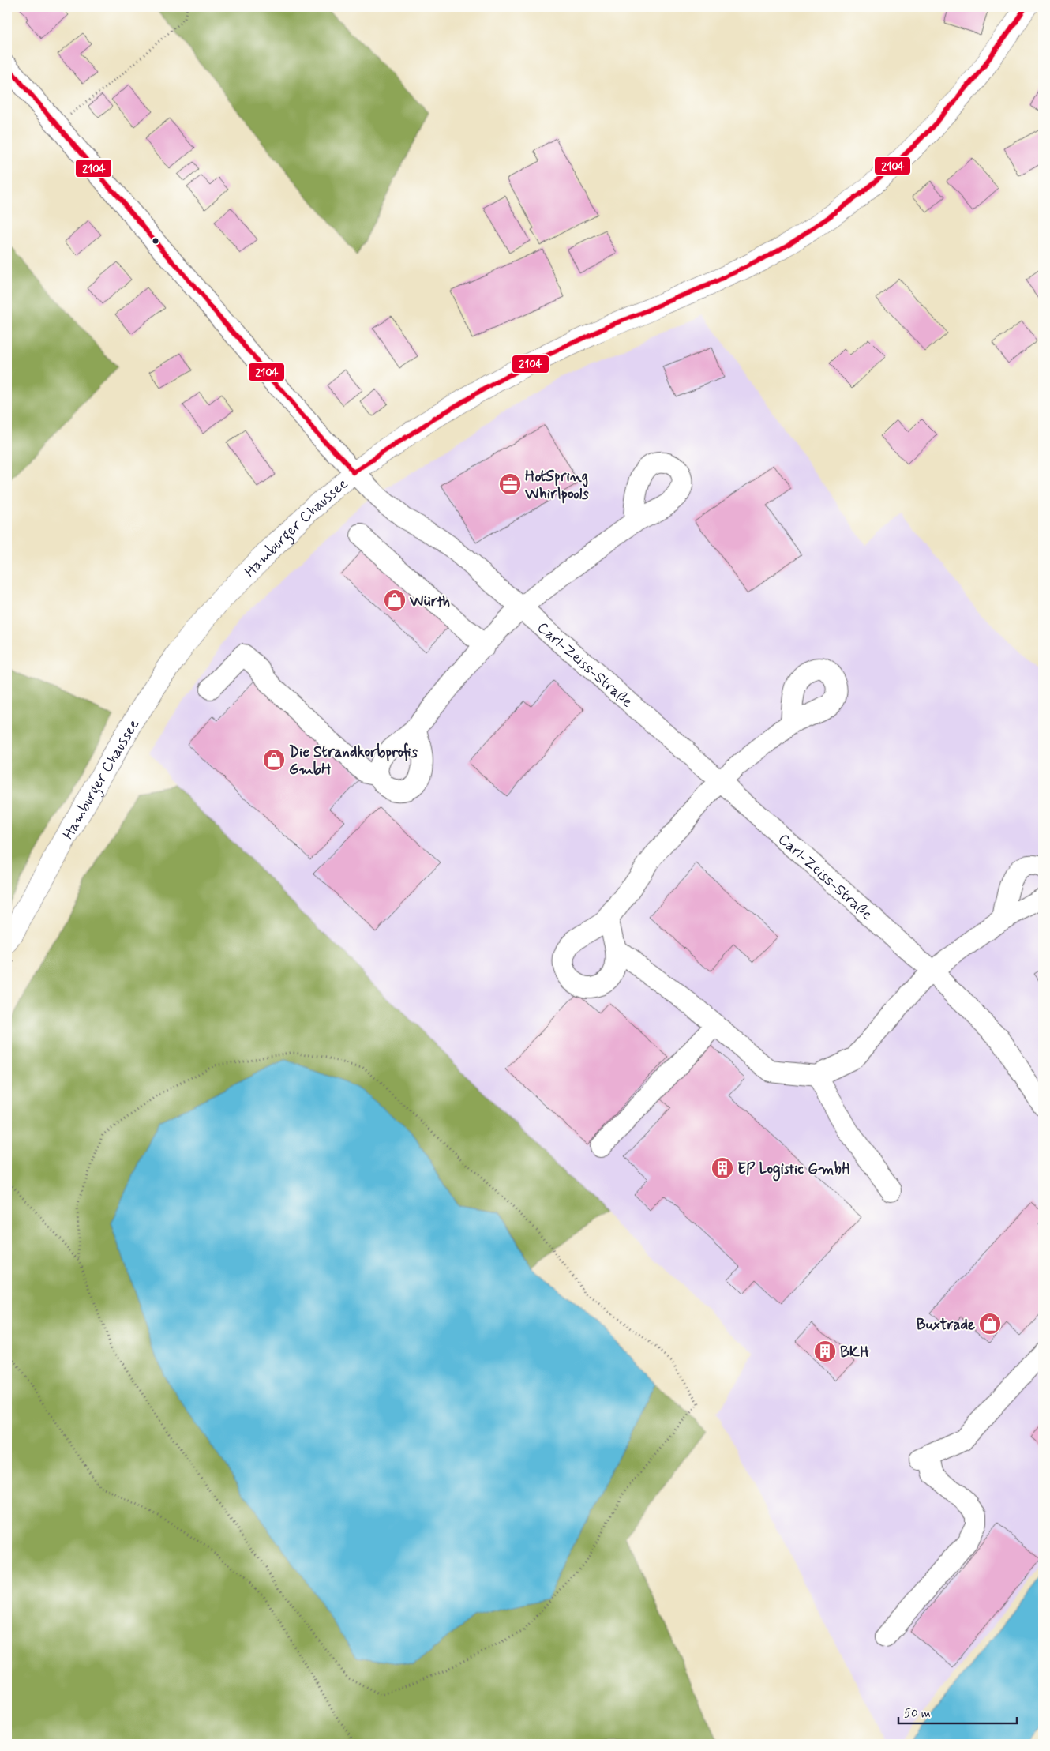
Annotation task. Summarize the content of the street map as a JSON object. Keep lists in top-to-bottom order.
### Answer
{
  "streets": {
    "main road": ["Hamburger Chaussee"],
    "street": ["Carl-Zeiss-Straße"]
  },
  "crossings": [
    ["Hamburger Chaussee", "Carl-Zeiss-Straße"]
  ],
  "places": {
    "office": ["HotSpring Whirlpools"],
    "shop": ["Würth", "Die Strandkorbprofis GmbH", "Buxtrade"],
    "building": ["EP Logistic GmbH", "BKH"]
  },
  "lines": ["transit line 2104"],
  "scale_bar": "50 m"
}
